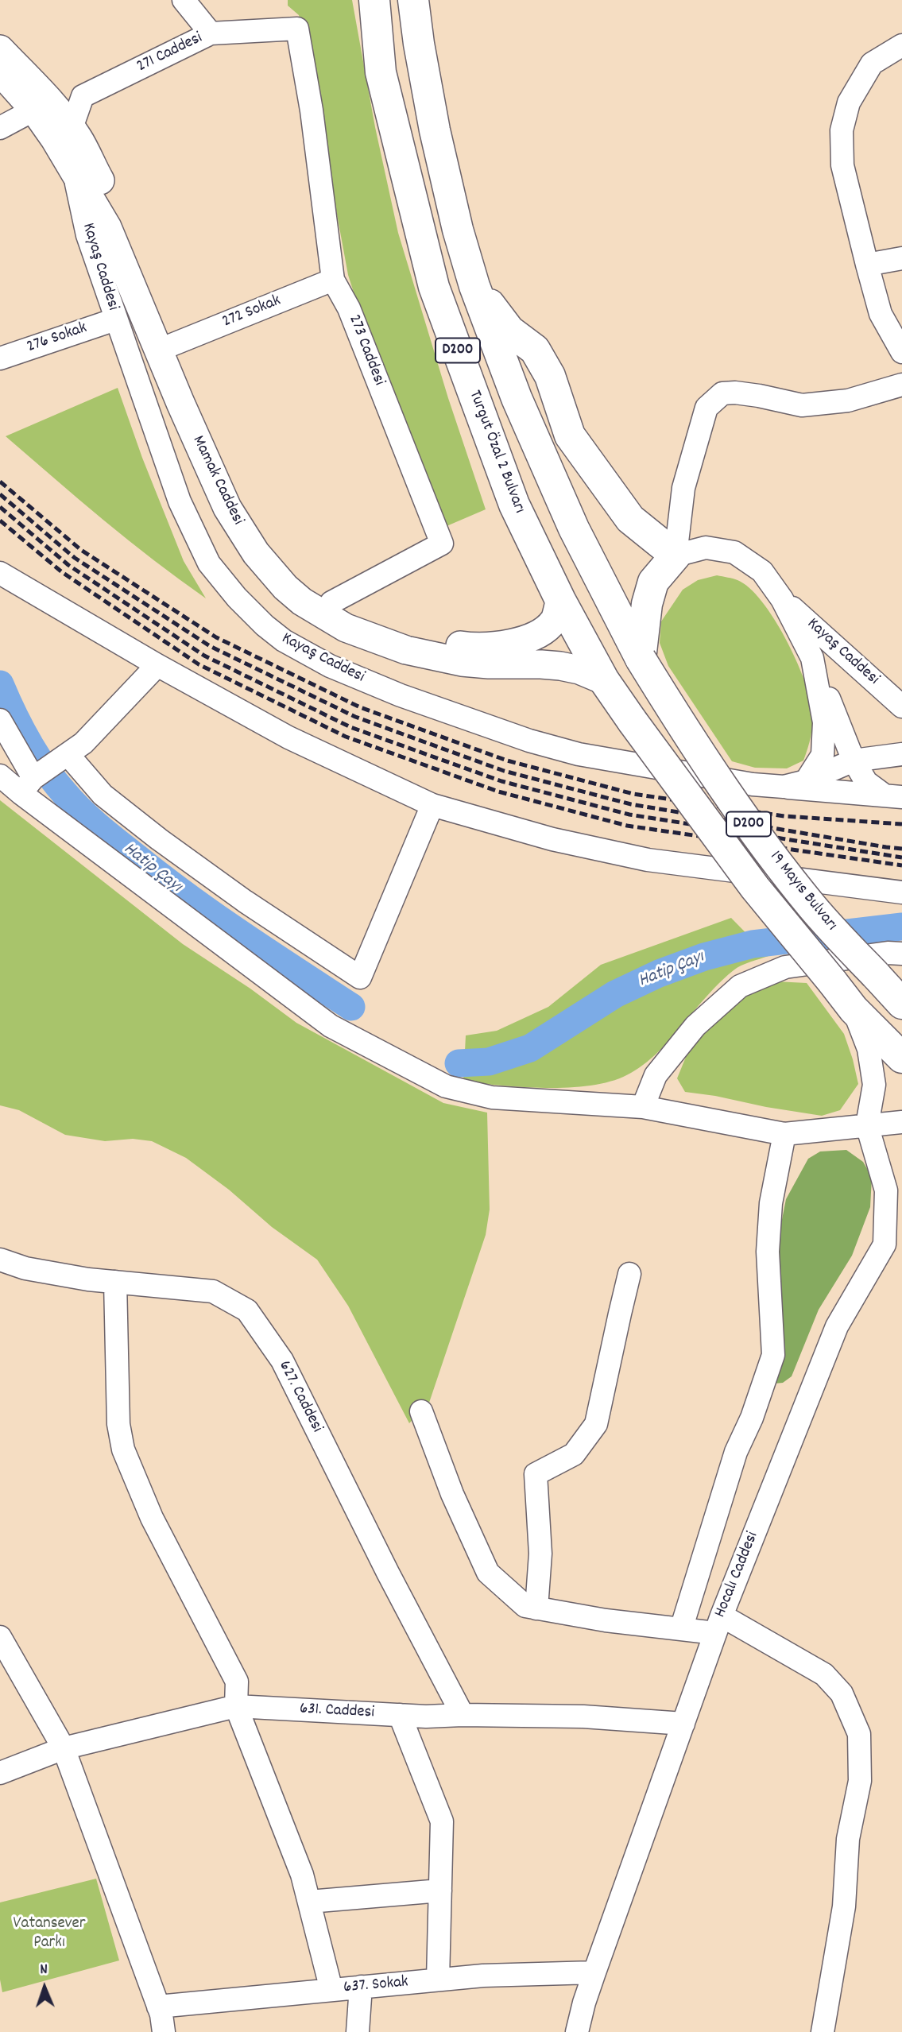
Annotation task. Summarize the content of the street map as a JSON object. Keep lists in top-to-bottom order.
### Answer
{
  "streets": {
    "highway": ["D200", "Turgut Özal 2 Bulvarı", "19 Mayıs Bulvarı"],
    "main road": ["Mamak Caddesi"],
    "street": [
      "271 Caddesi",
      "Kayaş Caddesi",
      "272 Sokak",
      "276 Sokak",
      "273 Caddesi",
      "627. Caddesi",
      "Hocalı Caddesi",
      "631. Caddesi",
      "637. Sokak"
    ]
  },
  "crossings": [
    ["271 Caddesi", "273 Caddesi"],
    ["271 Caddesi", "Mamak Caddesi"],
    ["Kayaş Caddesi", "276 Sokak"],
    ["Kayaş Caddesi", "Mamak Caddesi"],
    ["272 Sokak", "273 Caddesi"],
    ["272 Sokak", "Mamak Caddesi"],
    ["273 Caddesi", "Mamak Caddesi"],
    ["D200", "19 Mayıs Bulvarı"],
    ["Turgut Özal 2 Bulvarı", "Mamak Caddesi"],
    ["Turgut Özal 2 Bulvarı", "19 Mayıs Bulvarı"],
    ["627. Caddesi", "631. Caddesi"],
    ["Hocalı Caddesi", "631. Caddesi"],
    ["Hocalı Caddesi", "637. Sokak"]
  ],
  "water": ["Hatip Çayı"],
  "parks": ["Vatansever Parkı"],
  "north": "top"
}
